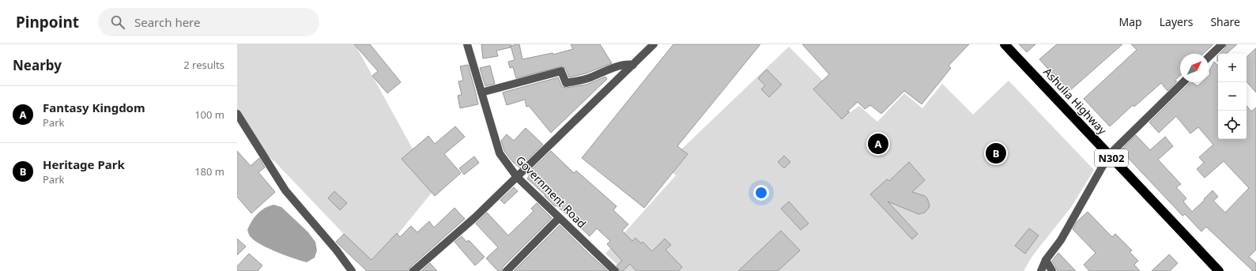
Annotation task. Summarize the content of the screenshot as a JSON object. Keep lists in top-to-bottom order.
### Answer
{
  "streets": {
    "highway": ["Ashulia Highway", "N302"],
    "street": ["Government Road"]
  },
  "north": "top right",
  "page": {
    "header": "Pinpoint",
    "search": "Search here",
    "nav": ["Map", "Layers", "Share"],
    "heading": ["Nearby", "2 results"],
    "map_buttons": ["+", "−"],
    "list": [
      {
        "mark": "A",
        "name": "Fantasy Kingdom",
        "note": "Park",
        "value": "100 m"
      },
      {
        "mark": "B",
        "name": "Heritage Park",
        "note": "Park",
        "value": "180 m"
      }
    ],
    "pins": ["A", "B"]
  }
}
